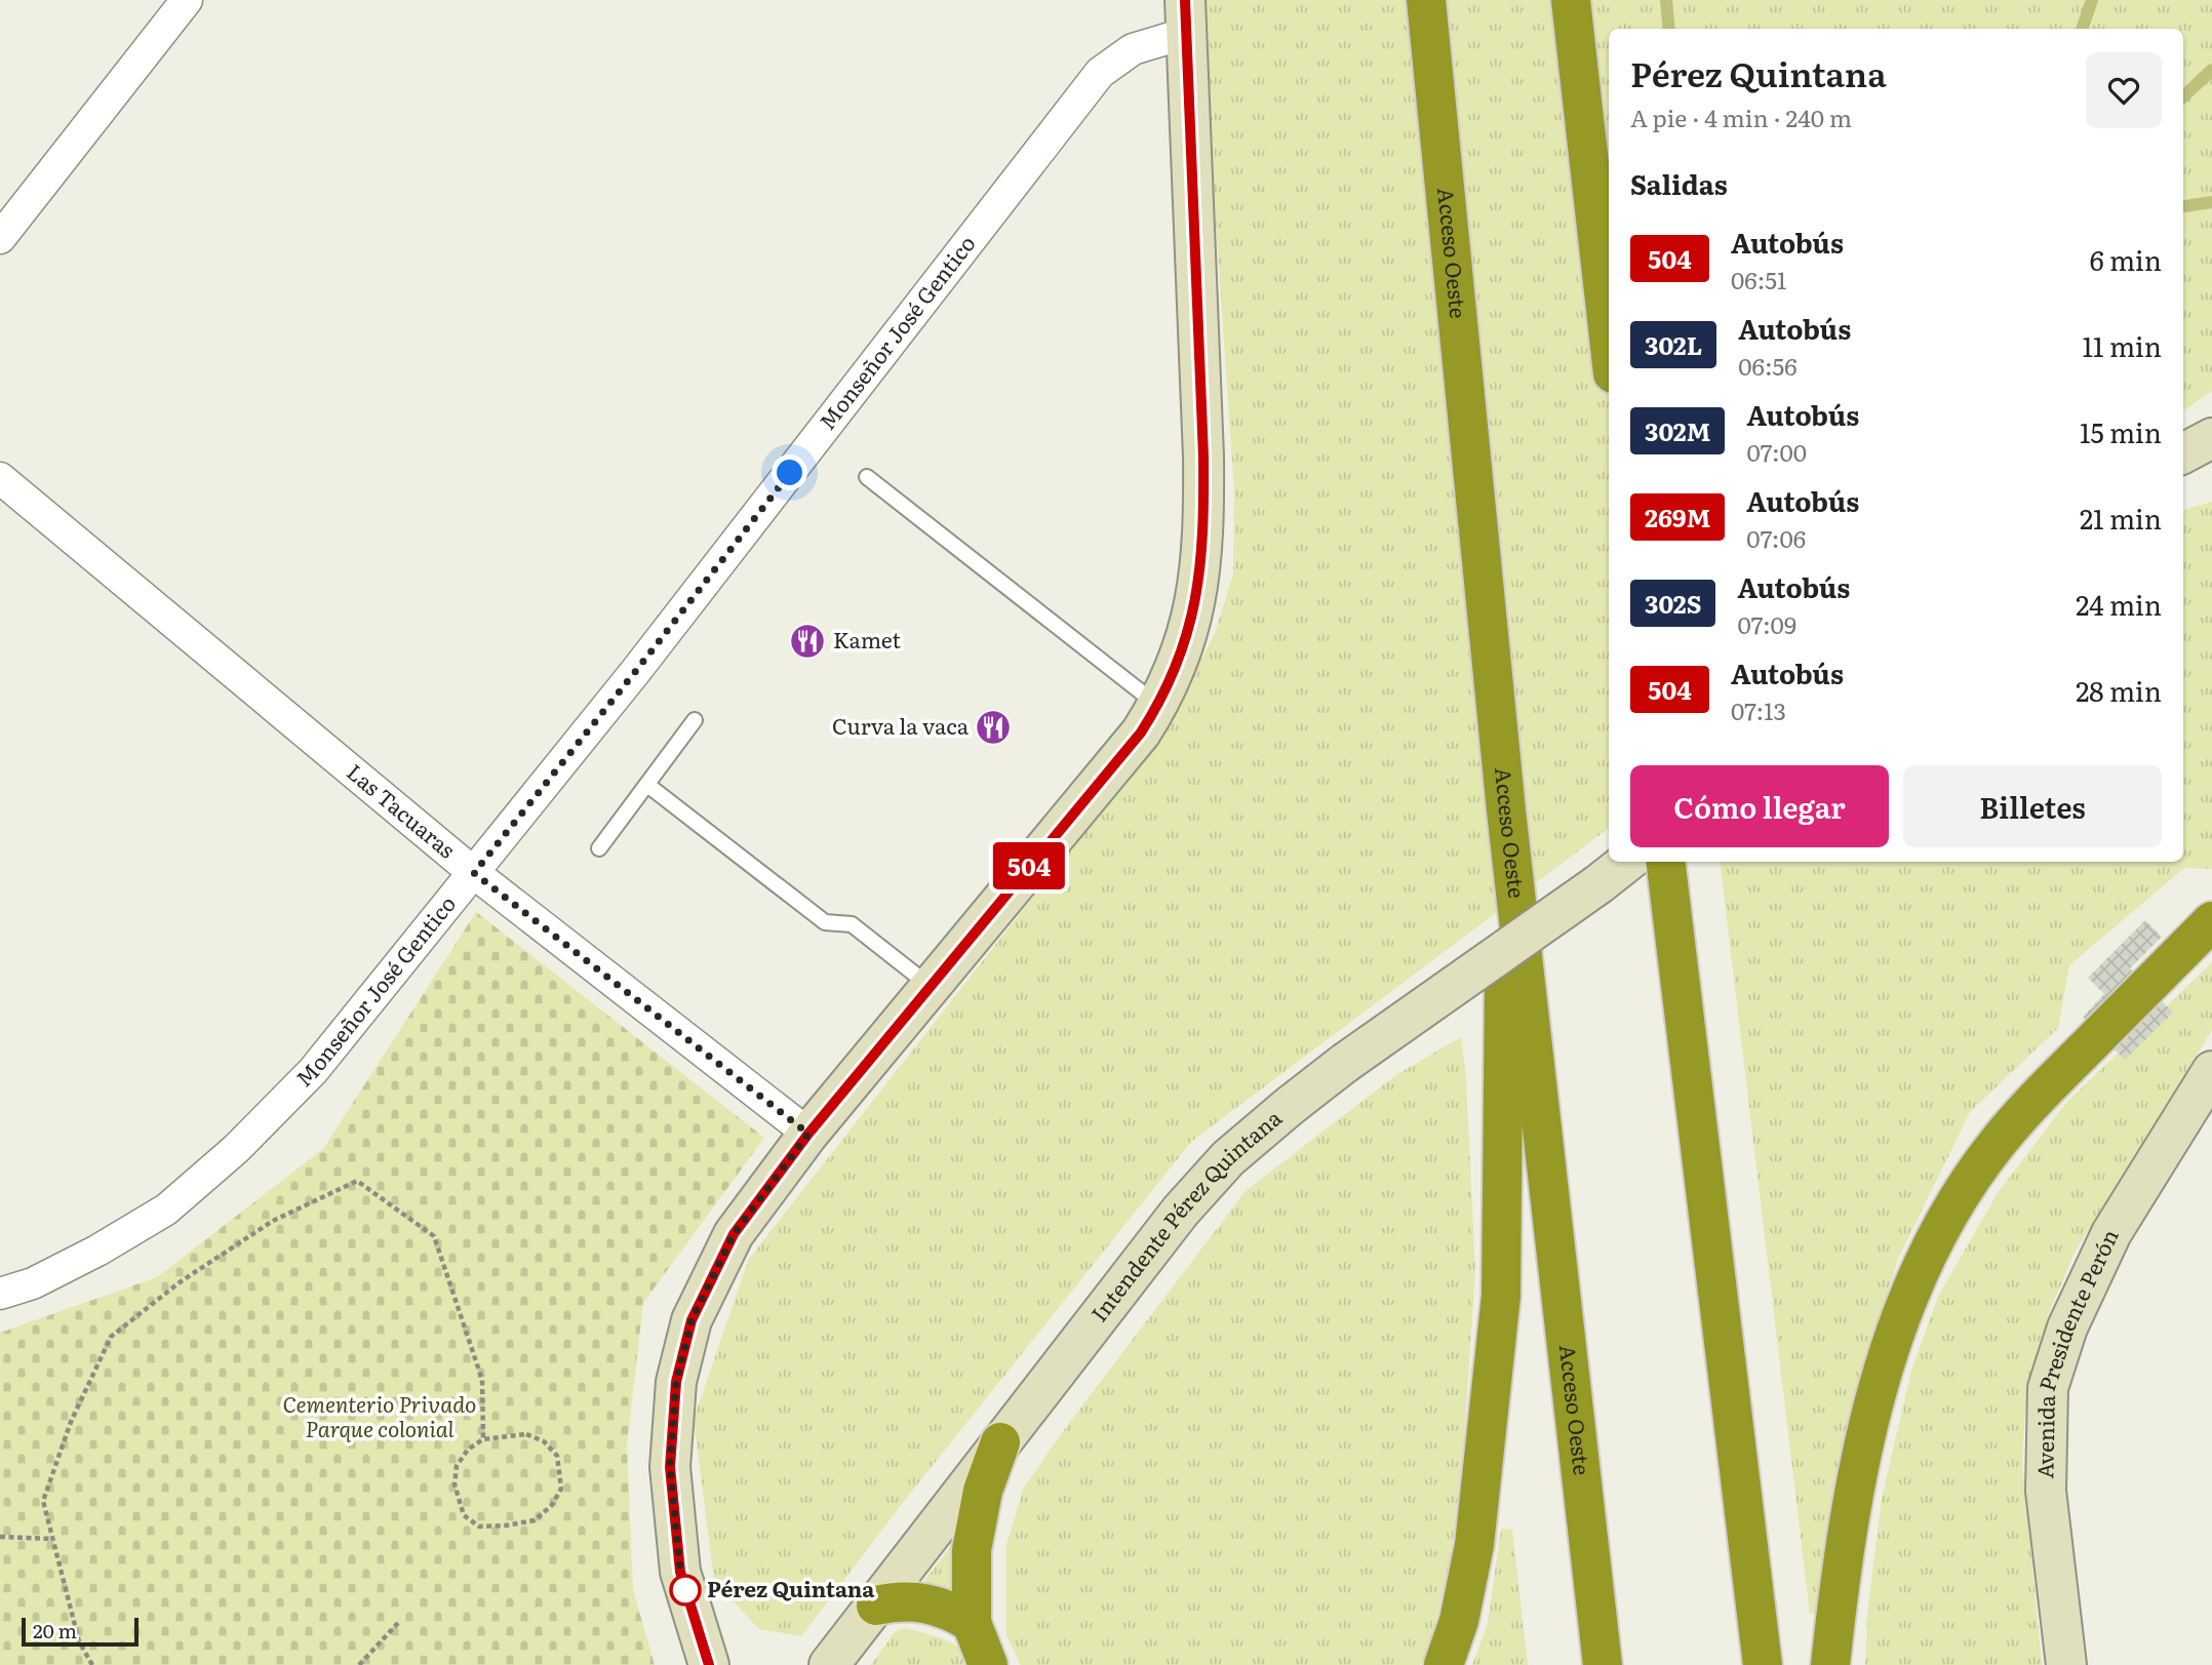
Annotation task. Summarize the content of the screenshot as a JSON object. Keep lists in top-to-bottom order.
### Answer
{
  "streets": {
    "highway": ["Acceso Oeste"],
    "street": [
      "Monseñor José Gentico",
      "Las Tacuaras",
      "Intendente Pérez Quintana",
      "Avenida Presidente Perón"
    ]
  },
  "crossings": [
    ["Monseñor José Gentico", "Las Tacuaras"]
  ],
  "parks": ["Cementerio Privado Parque colonial"],
  "places": {
    "restaurant": ["Kamet", "Curva la vaca"],
    "other": ["Pérez Quintana"]
  },
  "lines": ["bus line 504"],
  "scale_bar": "20 m",
  "page": {
    "on_map": "504",
    "heading": [
      ["Pérez Quintana", "A pie · 4 min · 240 m"],
      "Salidas"
    ],
    "list": [
      {
        "mark": "504",
        "name": "Autobús",
        "note": "06:51",
        "value": "6 min"
      },
      {
        "mark": "302L",
        "name": "Autobús",
        "note": "06:56",
        "value": "11 min"
      },
      {
        "mark": "302M",
        "name": "Autobús",
        "note": "07:00",
        "value": "15 min"
      },
      {
        "mark": "269M",
        "name": "Autobús",
        "note": "07:06",
        "value": "21 min"
      },
      {
        "mark": "302S",
        "name": "Autobús",
        "note": "07:09",
        "value": "24 min"
      },
      {
        "mark": "504",
        "name": "Autobús",
        "note": "07:13",
        "value": "28 min"
      }
    ],
    "buttons": ["Cómo llegar", "Billetes"],
    "scale": "20 m"
  }
}
